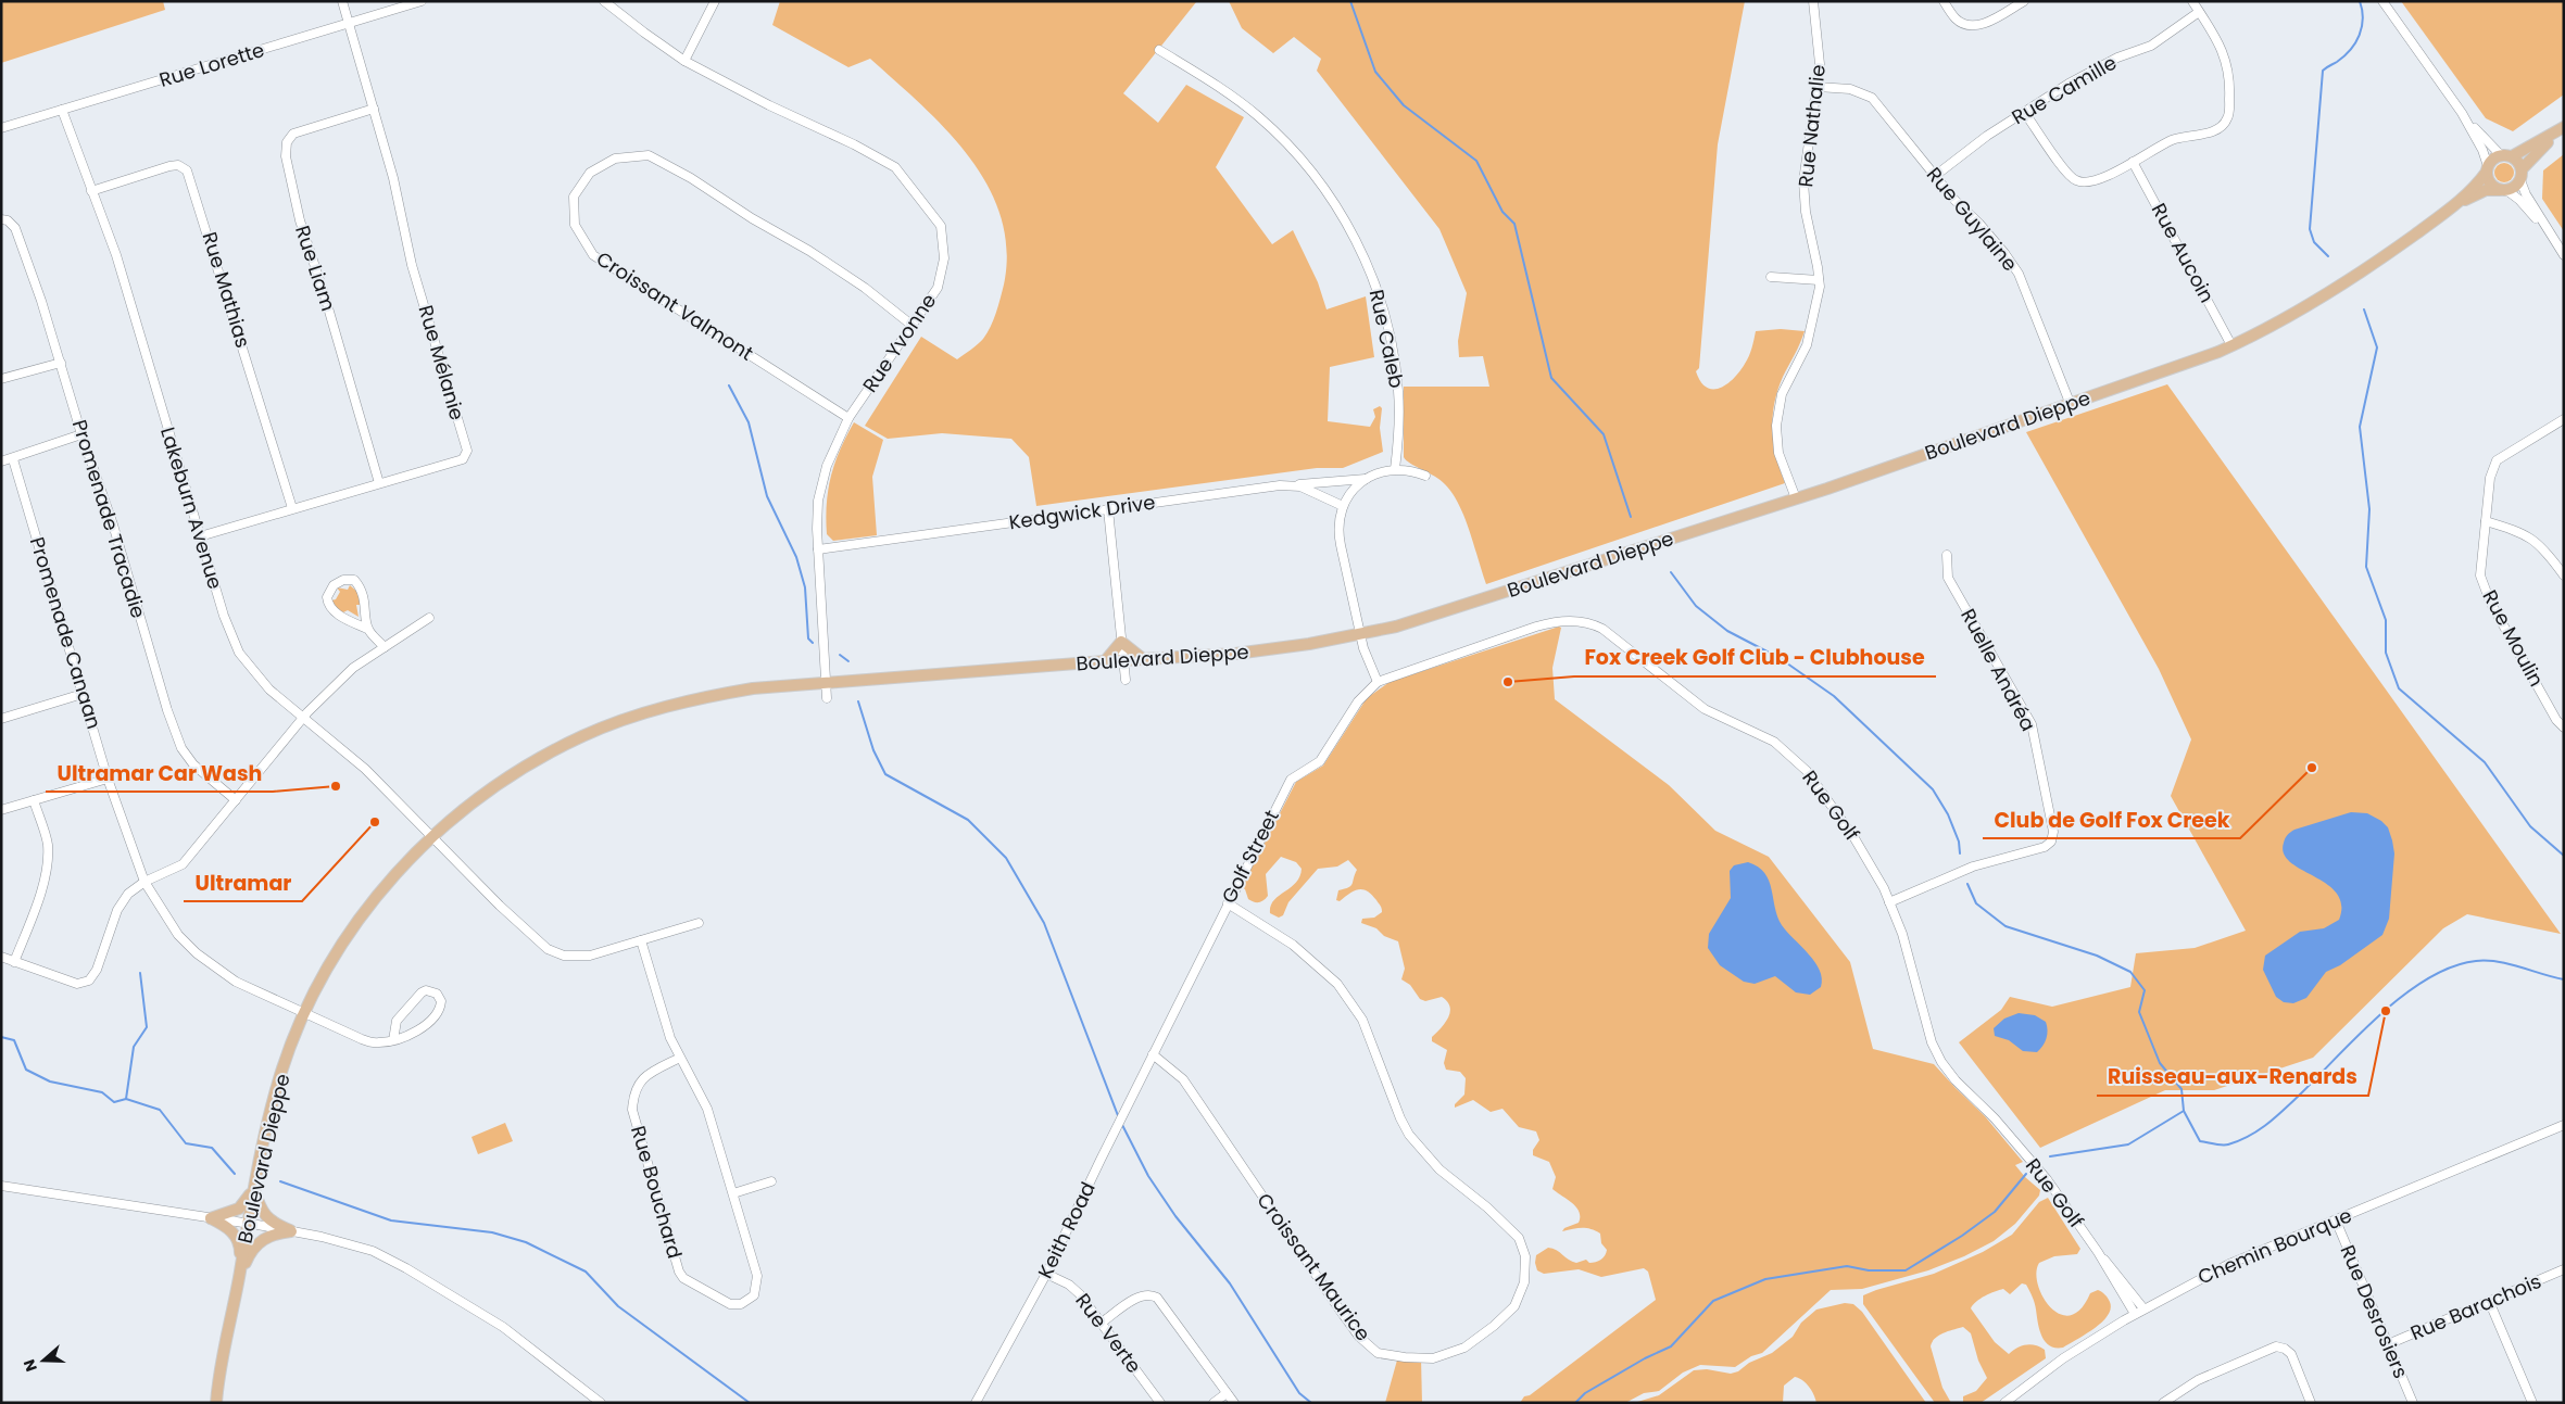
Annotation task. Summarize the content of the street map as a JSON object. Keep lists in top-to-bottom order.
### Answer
{
  "streets": {
    "main road": ["Boulevard Dieppe"],
    "street": [
      "Rue Lorette",
      "Rue Camille",
      "Rue Nathalie",
      "Rue Guylaine",
      "Rue Aucoin",
      "Rue Liam",
      "Rue Mathias",
      "Croissant Valmont",
      "Rue Caleb",
      "Rue Yvonne",
      "Rue Mélanie",
      "Lakeburn Avenue",
      "Kedgwick Drive",
      "Promenade Tracadie",
      "Promenade Canaan",
      "Rue Moulin",
      "Ruelle Andréa",
      "Rue Golf",
      "Golf Street",
      "Rue Bouchard",
      "Keith Road",
      "Chemin Bourque",
      "Croissant Maurice",
      "Rue Barachois",
      "Rue Desrosiers",
      "Rue Verte"
    ]
  },
  "crossings": [
    ["Rue Lorette", "Rue Mélanie"],
    ["Rue Lorette", "Lakeburn Avenue"],
    ["Rue Camille", "Rue Guylaine"],
    ["Rue Nathalie", "Rue Guylaine"],
    ["Rue Nathalie", "Boulevard Dieppe"],
    ["Rue Guylaine", "Boulevard Dieppe"],
    ["Rue Aucoin", "Boulevard Dieppe"],
    ["Rue Liam", "Rue Mélanie"],
    ["Rue Mathias", "Rue Mélanie"],
    ["Rue Mathias", "Lakeburn Avenue"],
    ["Croissant Valmont", "Rue Yvonne"],
    ["Rue Yvonne", "Boulevard Dieppe"],
    ["Rue Yvonne", "Kedgwick Drive"],
    ["Rue Mélanie", "Lakeburn Avenue"],
    ["Boulevard Dieppe", "Lakeburn Avenue"],
    ["Boulevard Dieppe", "Promenade Canaan"],
    ["Lakeburn Avenue", "Rue Bouchard"],
    ["Ruelle Andréa", "Rue Golf"],
    ["Rue Golf", "Golf Street"],
    ["Rue Golf", "Chemin Bourque"],
    ["Golf Street", "Keith Road"],
    ["Golf Street", "Croissant Maurice"],
    ["Keith Road", "Croissant Maurice"],
    ["Keith Road", "Rue Verte"],
    ["Chemin Bourque", "Rue Desrosiers"],
    ["Rue Barachois", "Rue Desrosiers"]
  ],
  "places": [
    "Fox Creek Golf Club - Clubhouse",
    "Club de Golf Fox Creek",
    "Ultramar Car Wash",
    "Ultramar",
    "Ruisseau-aux-Renards"
  ],
  "north": "left"
}
